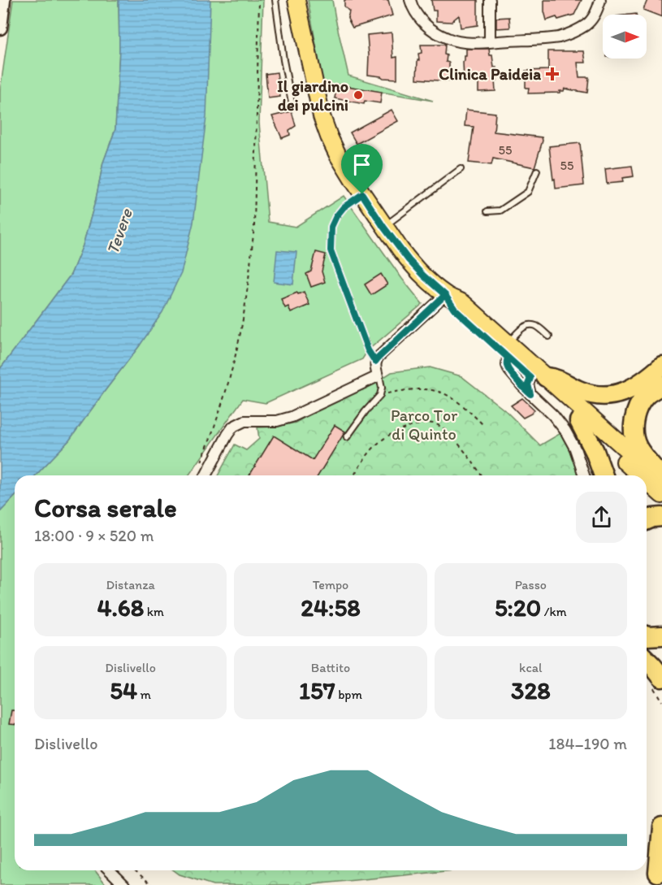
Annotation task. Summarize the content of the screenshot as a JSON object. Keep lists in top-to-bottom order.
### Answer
{
  "water": ["Tevere"],
  "parks": ["Parco Tor di Quinto"],
  "places": {
    "health": ["Clinica Paideia"],
    "other": ["Il giardino dei pulcini"]
  },
  "house_numbers": ["55", "55"],
  "north": "right",
  "page": {
    "heading": ["Corsa serale", "18:00 · 9 × 520 m"],
    "stats": [
      ["Distanza", "4.68 km"],
      ["Tempo", "24:58"],
      ["Passo", "5:20 /km"],
      ["Dislivello", "54 m"],
      ["Battito", "157 bpm"],
      ["kcal", "328"]
    ],
    "chart": ["Dislivello", "184–190 m"]
  }
}
